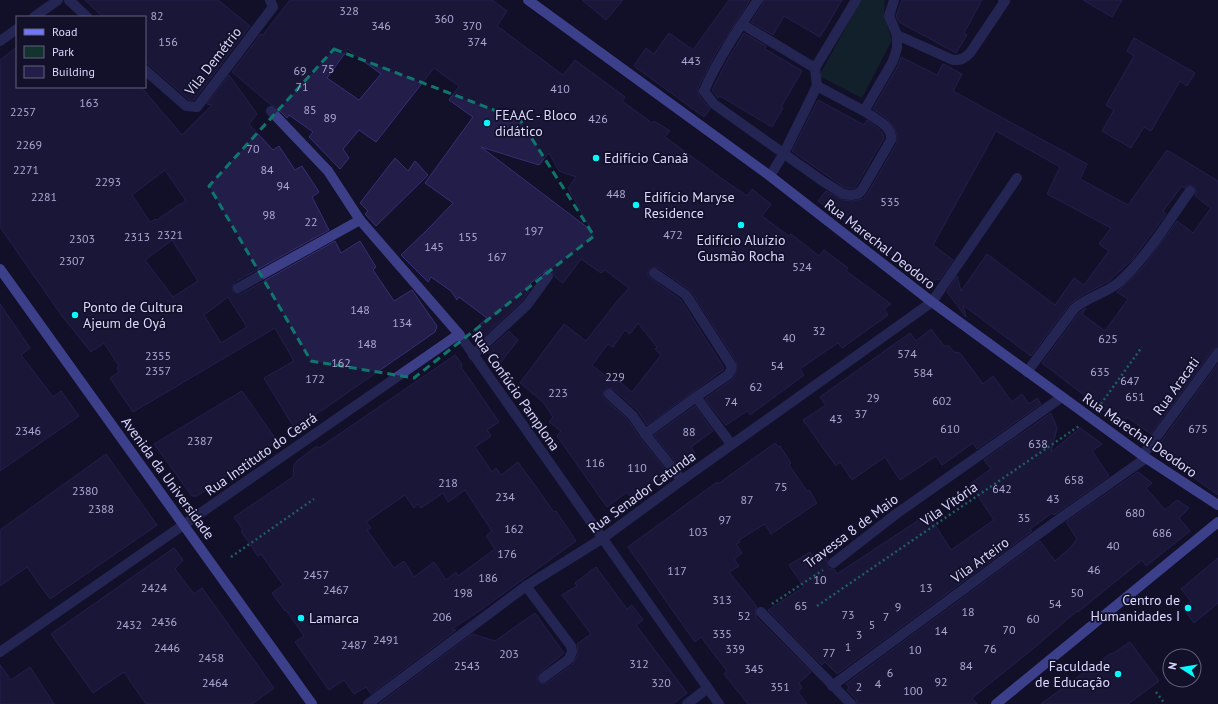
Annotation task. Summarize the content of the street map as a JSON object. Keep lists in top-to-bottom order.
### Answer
{
  "streets": {
    "street": [
      "Vila Demétrio",
      "Rua Marechal Deodoro",
      "Rua Aracati",
      "Rua Confúcio Pamplona",
      "Rua Instituto do Ceará",
      "Avenida da Universidade",
      "Rua Senador Catunda",
      "Travessa 8 de Maio",
      "Vila Arteiro"
    ],
    "path": ["Vila Vitória"]
  },
  "crossings": [
    ["Rua Marechal Deodoro", "Rua Aracati"],
    ["Rua Marechal Deodoro", "Rua Senador Catunda"],
    ["Rua Marechal Deodoro", "Vila Vitória"],
    ["Rua Marechal Deodoro", "Travessa 8 de Maio"],
    ["Rua Marechal Deodoro", "Vila Arteiro"],
    ["Rua Aracati", "Vila Arteiro"],
    ["Rua Confúcio Pamplona", "Rua Instituto do Ceará"],
    ["Rua Confúcio Pamplona", "Rua Senador Catunda"],
    ["Rua Instituto do Ceará", "Avenida da Universidade"]
  ],
  "places": [
    "FEAAC - Bloco didático",
    "Edifício Canaã",
    "Edifício Maryse Residence",
    "Edifício Aluízio Gusmão Rocha",
    "Ponto de Cultura Ajeum de Oyá",
    "Centro de Humanidades I",
    "Lamarca",
    "Faculdade de Educação"
  ],
  "house_numbers": [
    "328",
    "82",
    "360",
    "346",
    "370",
    "156",
    "374",
    "443",
    "75",
    "69",
    "71",
    "410",
    "163",
    "85",
    "2257",
    "89",
    "426",
    "2269",
    "70",
    "2271",
    "84",
    "2293",
    "94",
    "448",
    "2281",
    "535",
    "98",
    "22",
    "197",
    "2321",
    "472",
    "2313",
    "155",
    "2303",
    "145",
    "167",
    "2307",
    "524",
    "148",
    "134",
    "32",
    "40",
    "625",
    "148",
    "574",
    "2355",
    "162",
    "54",
    "2357",
    "635",
    "584",
    "229",
    "172",
    "647",
    "62",
    "223",
    "651",
    "29",
    "602",
    "74",
    "37",
    "43",
    "610",
    "675",
    "2346",
    "88",
    "2387",
    "638",
    "116",
    "110",
    "658",
    "218",
    "75",
    "642",
    "2380",
    "234",
    "43",
    "87",
    "2388",
    "680",
    "35",
    "97",
    "162",
    "103",
    "686",
    "40",
    "176",
    "46",
    "117",
    "2457",
    "186",
    "10",
    "2424",
    "13",
    "2467",
    "198",
    "50",
    "313",
    "54",
    "65",
    "9",
    "18",
    "73",
    "52",
    "206",
    "7",
    "60",
    "2436",
    "2432",
    "5",
    "70",
    "14",
    "335",
    "3",
    "2491",
    "2487",
    "1",
    "2446",
    "339",
    "76",
    "10",
    "77",
    "203",
    "2458",
    "312",
    "2543",
    "84",
    "345",
    "6",
    "92",
    "2464",
    "320",
    "4",
    "351",
    "2",
    "100"
  ],
  "legend": ["Road", "Park", "Building"],
  "north": "left"
}
